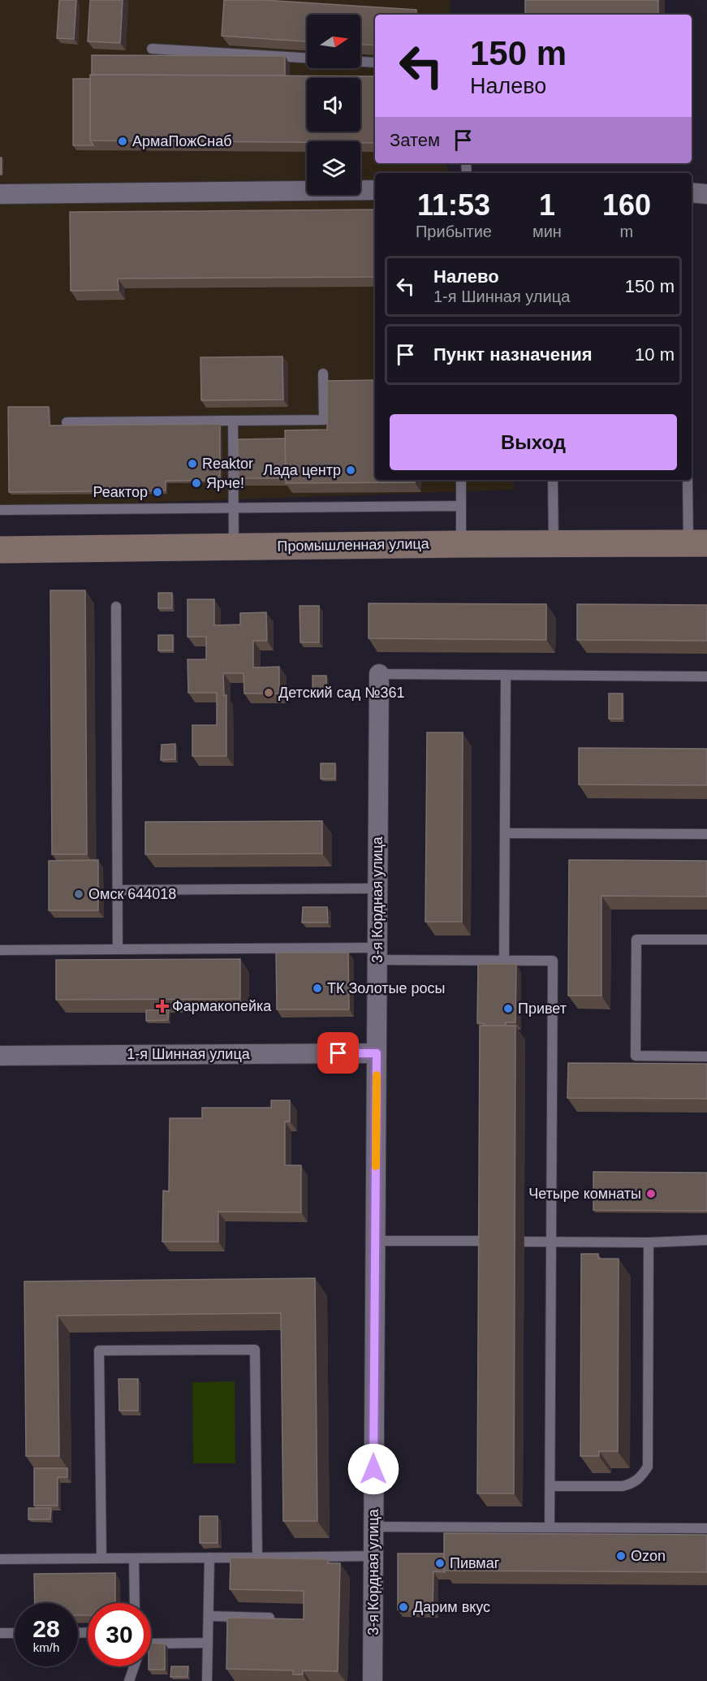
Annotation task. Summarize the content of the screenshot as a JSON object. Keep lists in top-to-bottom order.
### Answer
{
  "streets": {
    "main road": ["Промышленная улица"],
    "street": ["3-я Кордная улица", "1-я Шинная улица"]
  },
  "crossings": [
    ["3-я Кордная улица", "1-я Шинная улица"]
  ],
  "places": {
    "other": [
      "АрмаПожСнаб",
      "Reaktor",
      "Лада центр",
      "Ярче!",
      "Реактор",
      "Детский сад №361",
      "Омск 644018",
      "ТК Золотые росы",
      "Привет",
      "Четыре комнаты",
      "Ozon",
      "Пивмаг",
      "Дарим вкус"
    ],
    "health": ["Фармакопейка"]
  },
  "north": "right",
  "page": {
    "turn": ["150 m", "Налево"],
    "then": "Затем",
    "eta": [
      "11:53",
      "Прибытие",
      "1",
      "мин",
      "160",
      "m"
    ],
    "list": [
      {
        "name": "Налево",
        "note": "1-я Шинная улица",
        "value": "150 m"
      },
      {
        "name": "Пункт назначения",
        "value": "10 m"
      }
    ],
    "buttons": "Выход",
    "speed": "28 km/h",
    "limit": "30"
  }
}
